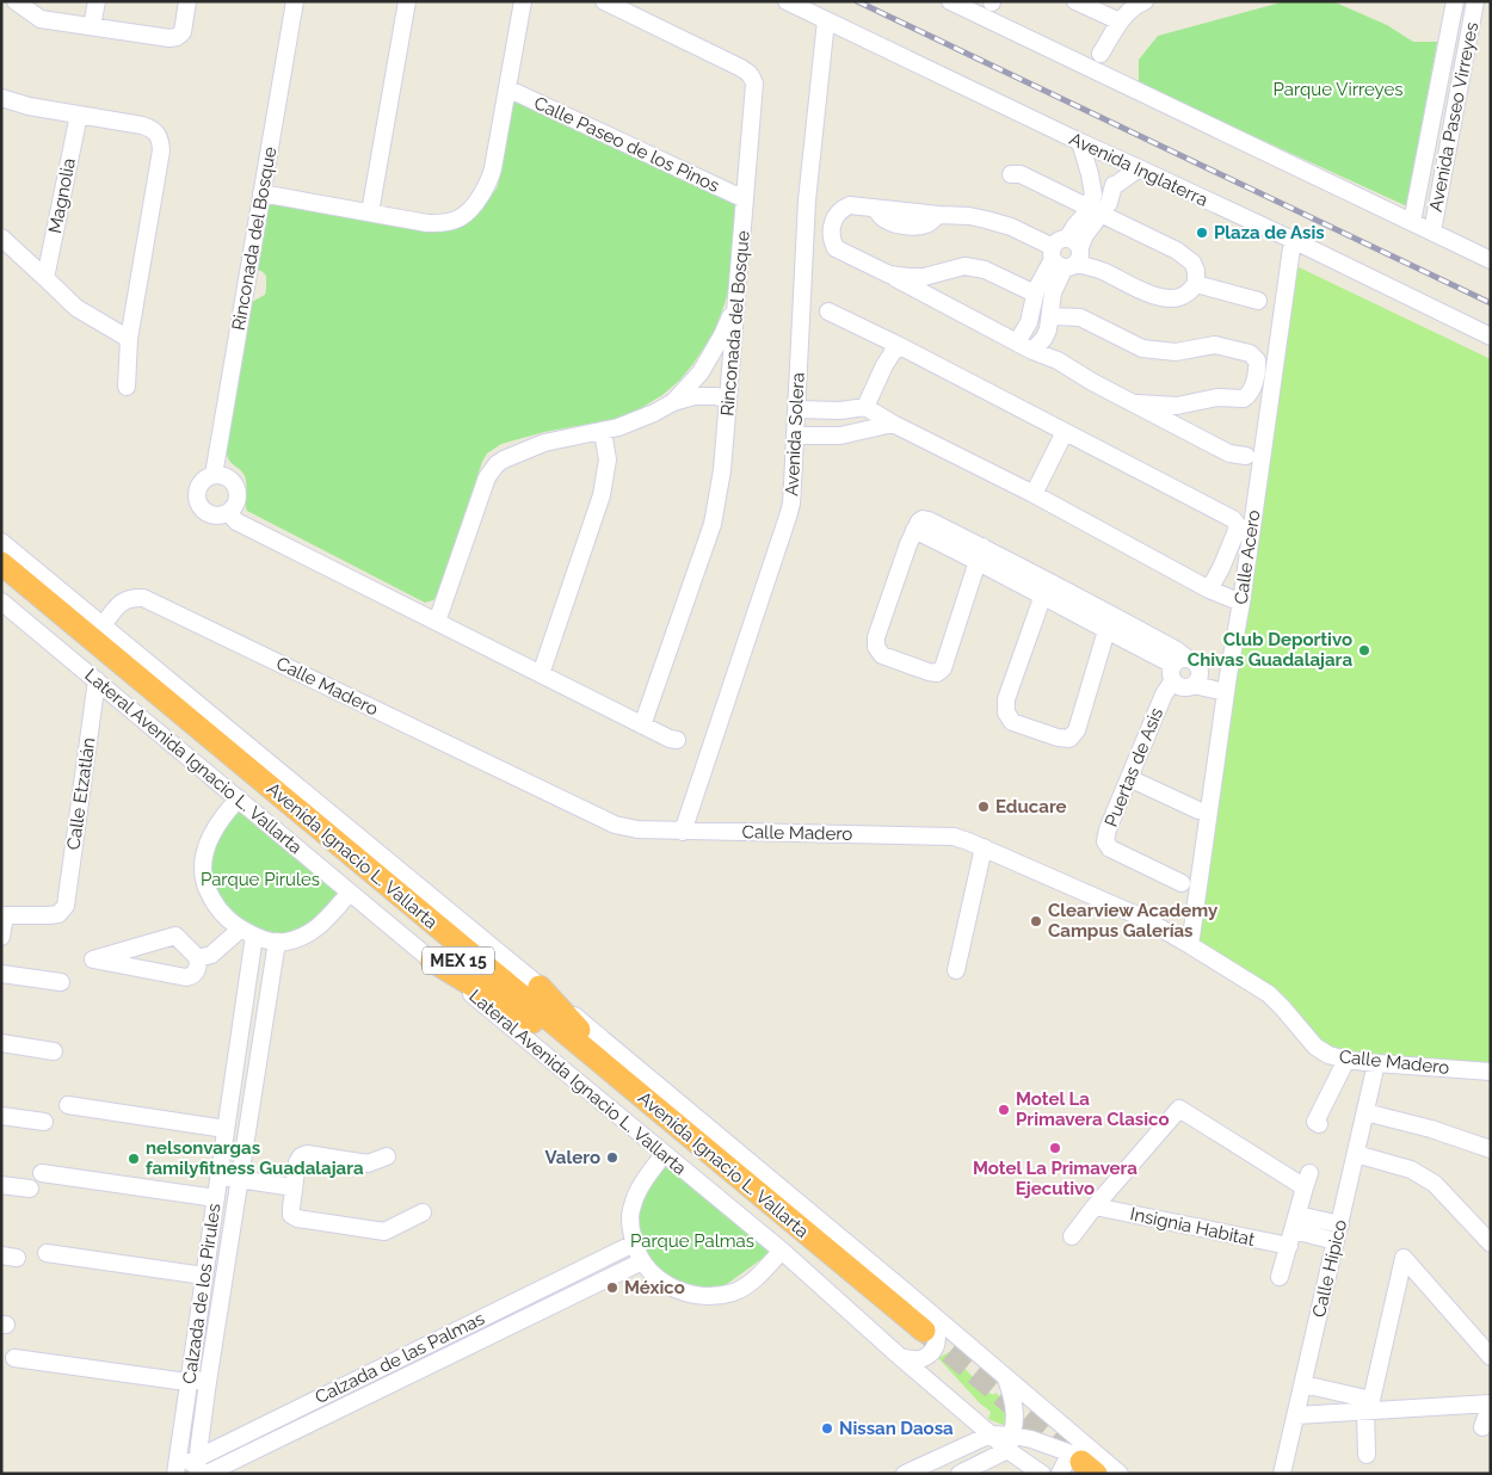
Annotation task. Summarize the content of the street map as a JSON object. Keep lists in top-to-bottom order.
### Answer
{
  "streets": {
    "highway": ["Avenida Ignacio L. Vallarta", "MEX 15"],
    "street": [
      "Avenida Paseo Virreyes",
      "Calle Paseo de los Pinos",
      "Avenida Inglaterra",
      "Magnolia",
      "Rinconada del Bosque",
      "Avenida Solera",
      "Calle Acero",
      "Calle Madero",
      "Lateral Avenida Ignacio L. Vallarta",
      "Puertas de Asis",
      "Calle Etzatlán",
      "Insignia Habitat",
      "Calle Hípico",
      "Calzada de los Pirules",
      "Calzada de las Palmas"
    ]
  },
  "crossings": [
    ["Calle Paseo de los Pinos", "Rinconada del Bosque"],
    ["Avenida Inglaterra", "Avenida Solera"],
    ["Avenida Inglaterra", "Calle Acero"],
    ["Avenida Solera", "Calle Madero"],
    ["Calle Acero", "Calle Madero"],
    ["Calle Madero", "Calle Hípico"],
    ["Lateral Avenida Ignacio L. Vallarta", "Calle Etzatlán"],
    ["Calzada de los Pirules", "Calzada de las Palmas"]
  ],
  "parks": ["Parque Virreyes", "Parque Pirules", "Parque Palmas"],
  "places": [
    "Plaza de Asis",
    "Club Deportivo Chivas Guadalajara",
    "Educare",
    "Clearview Academy Campus Galerías",
    "Motel La Primavera Clasico",
    "Motel La Primavera Ejecutivo",
    "Valero",
    "nelsonvargas familyfitness Guadalajara",
    "México",
    "Nissan Daosa"
  ]
}
